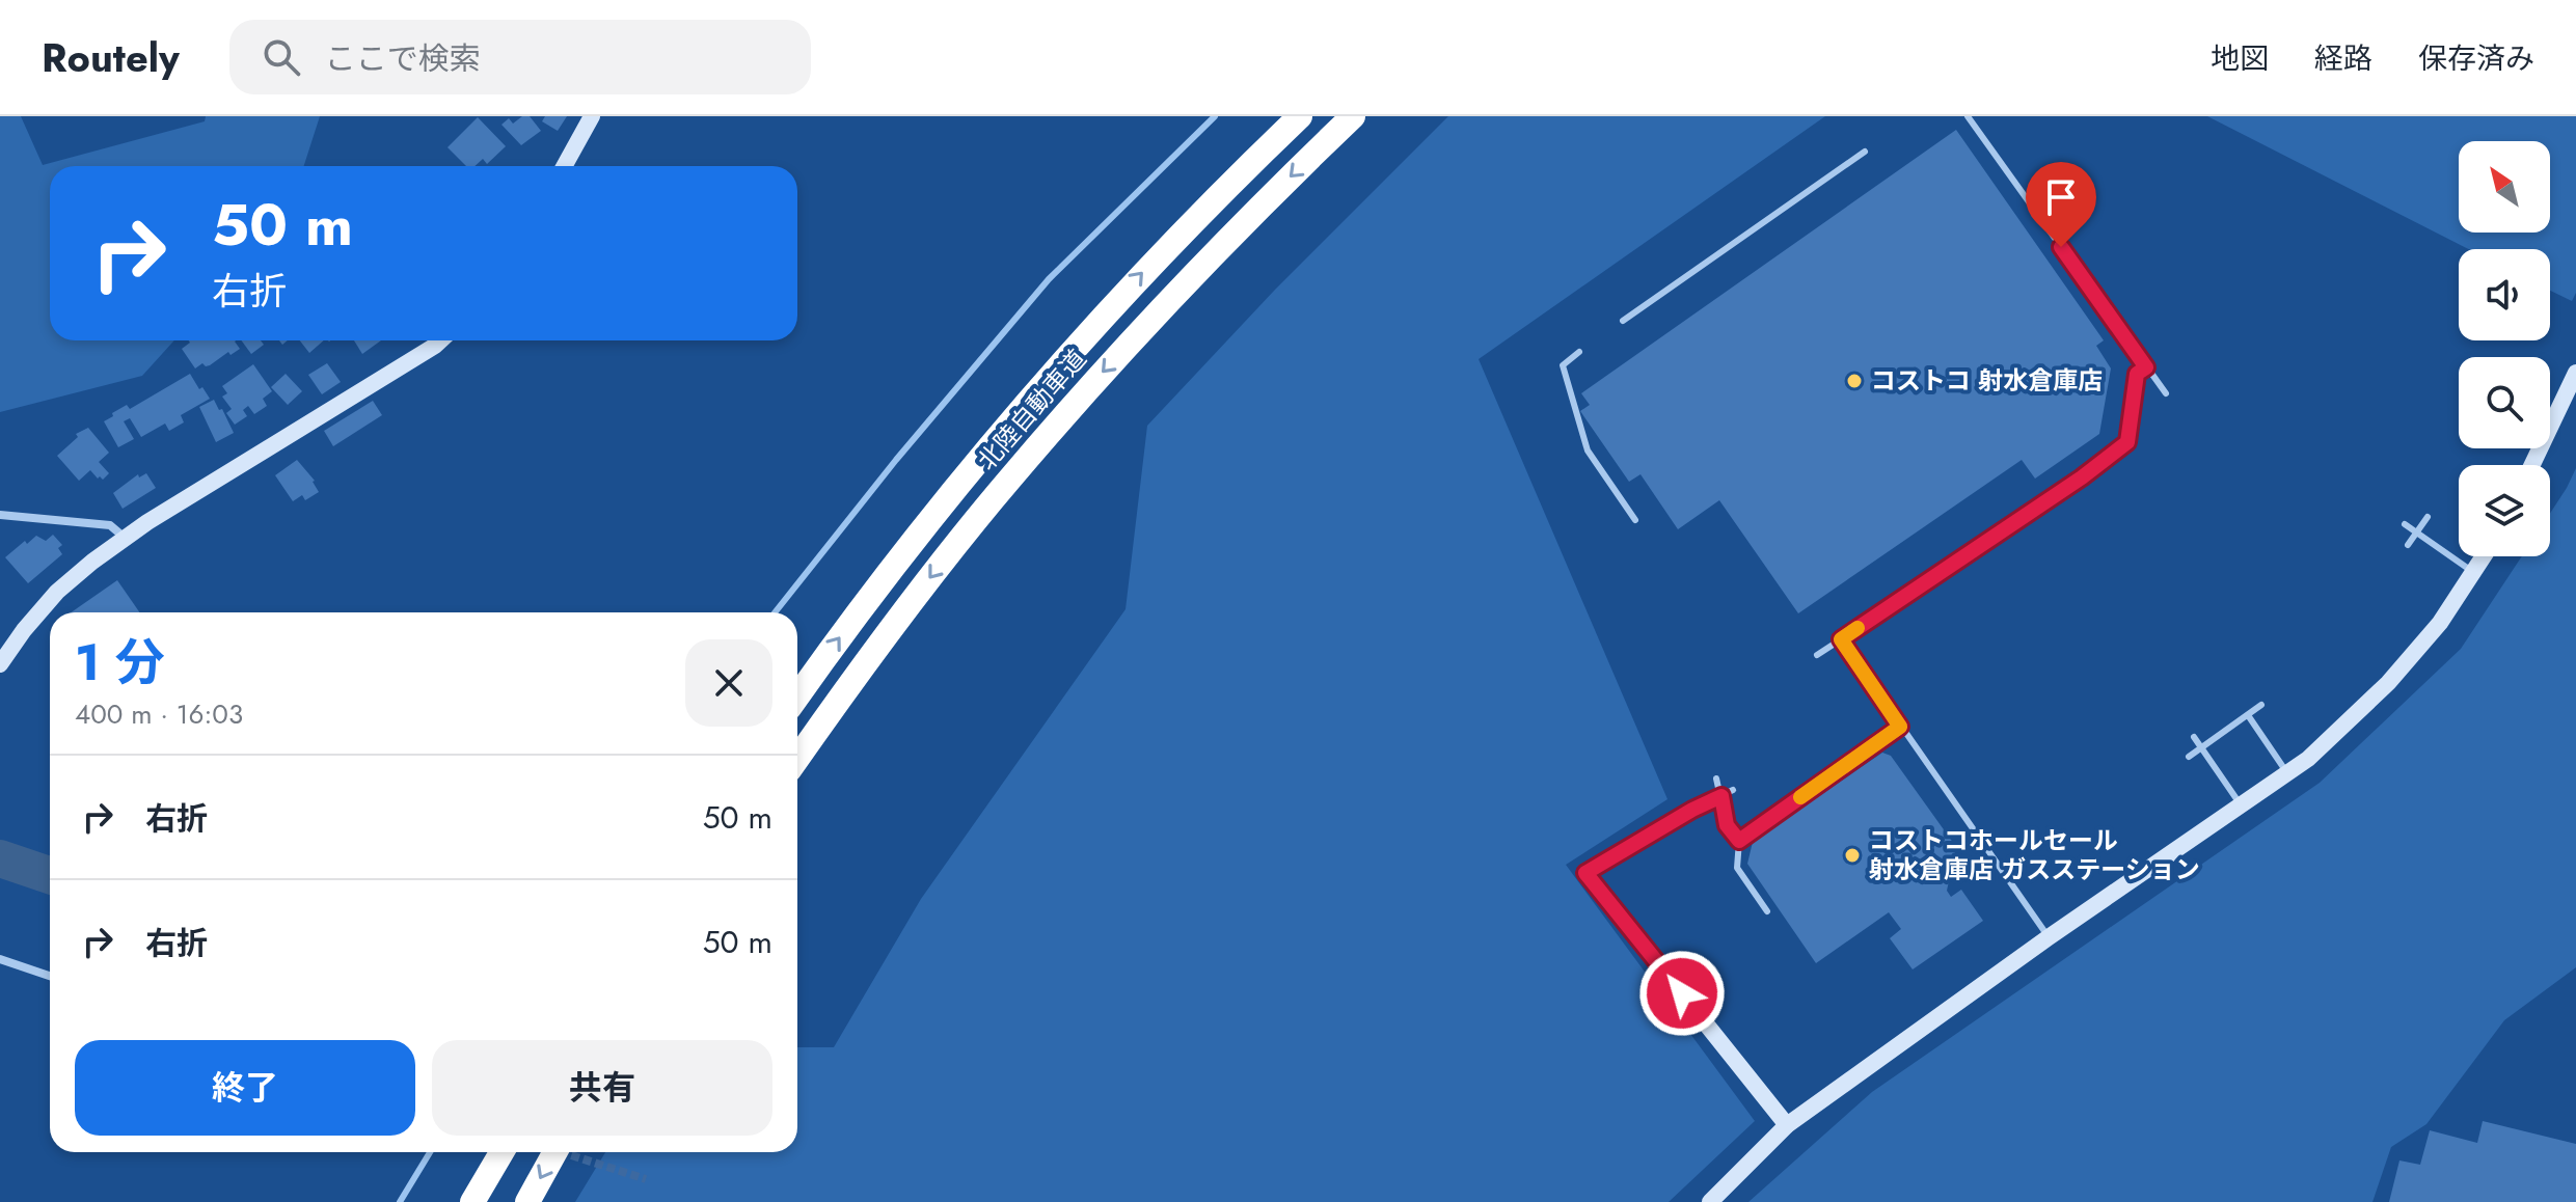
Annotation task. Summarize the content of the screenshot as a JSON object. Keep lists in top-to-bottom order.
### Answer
{
  "streets": {
    "highway": ["北陸自動車道"]
  },
  "places": ["コストコ 射水倉庫店", "コストコホールセール 射水倉庫店 ガスステーション"],
  "north": "top left",
  "page": {
    "header": "Routely",
    "search": "ここで検索",
    "nav": ["地図", "経路", "保存済み"],
    "turn": ["50 m", "右折"],
    "heading": ["1 分", "400 m · 16:03"],
    "list": [
      {
        "name": "右折",
        "value": "50 m"
      },
      {
        "name": "右折",
        "value": "50 m"
      }
    ],
    "buttons": ["終了", "共有"]
  }
}
